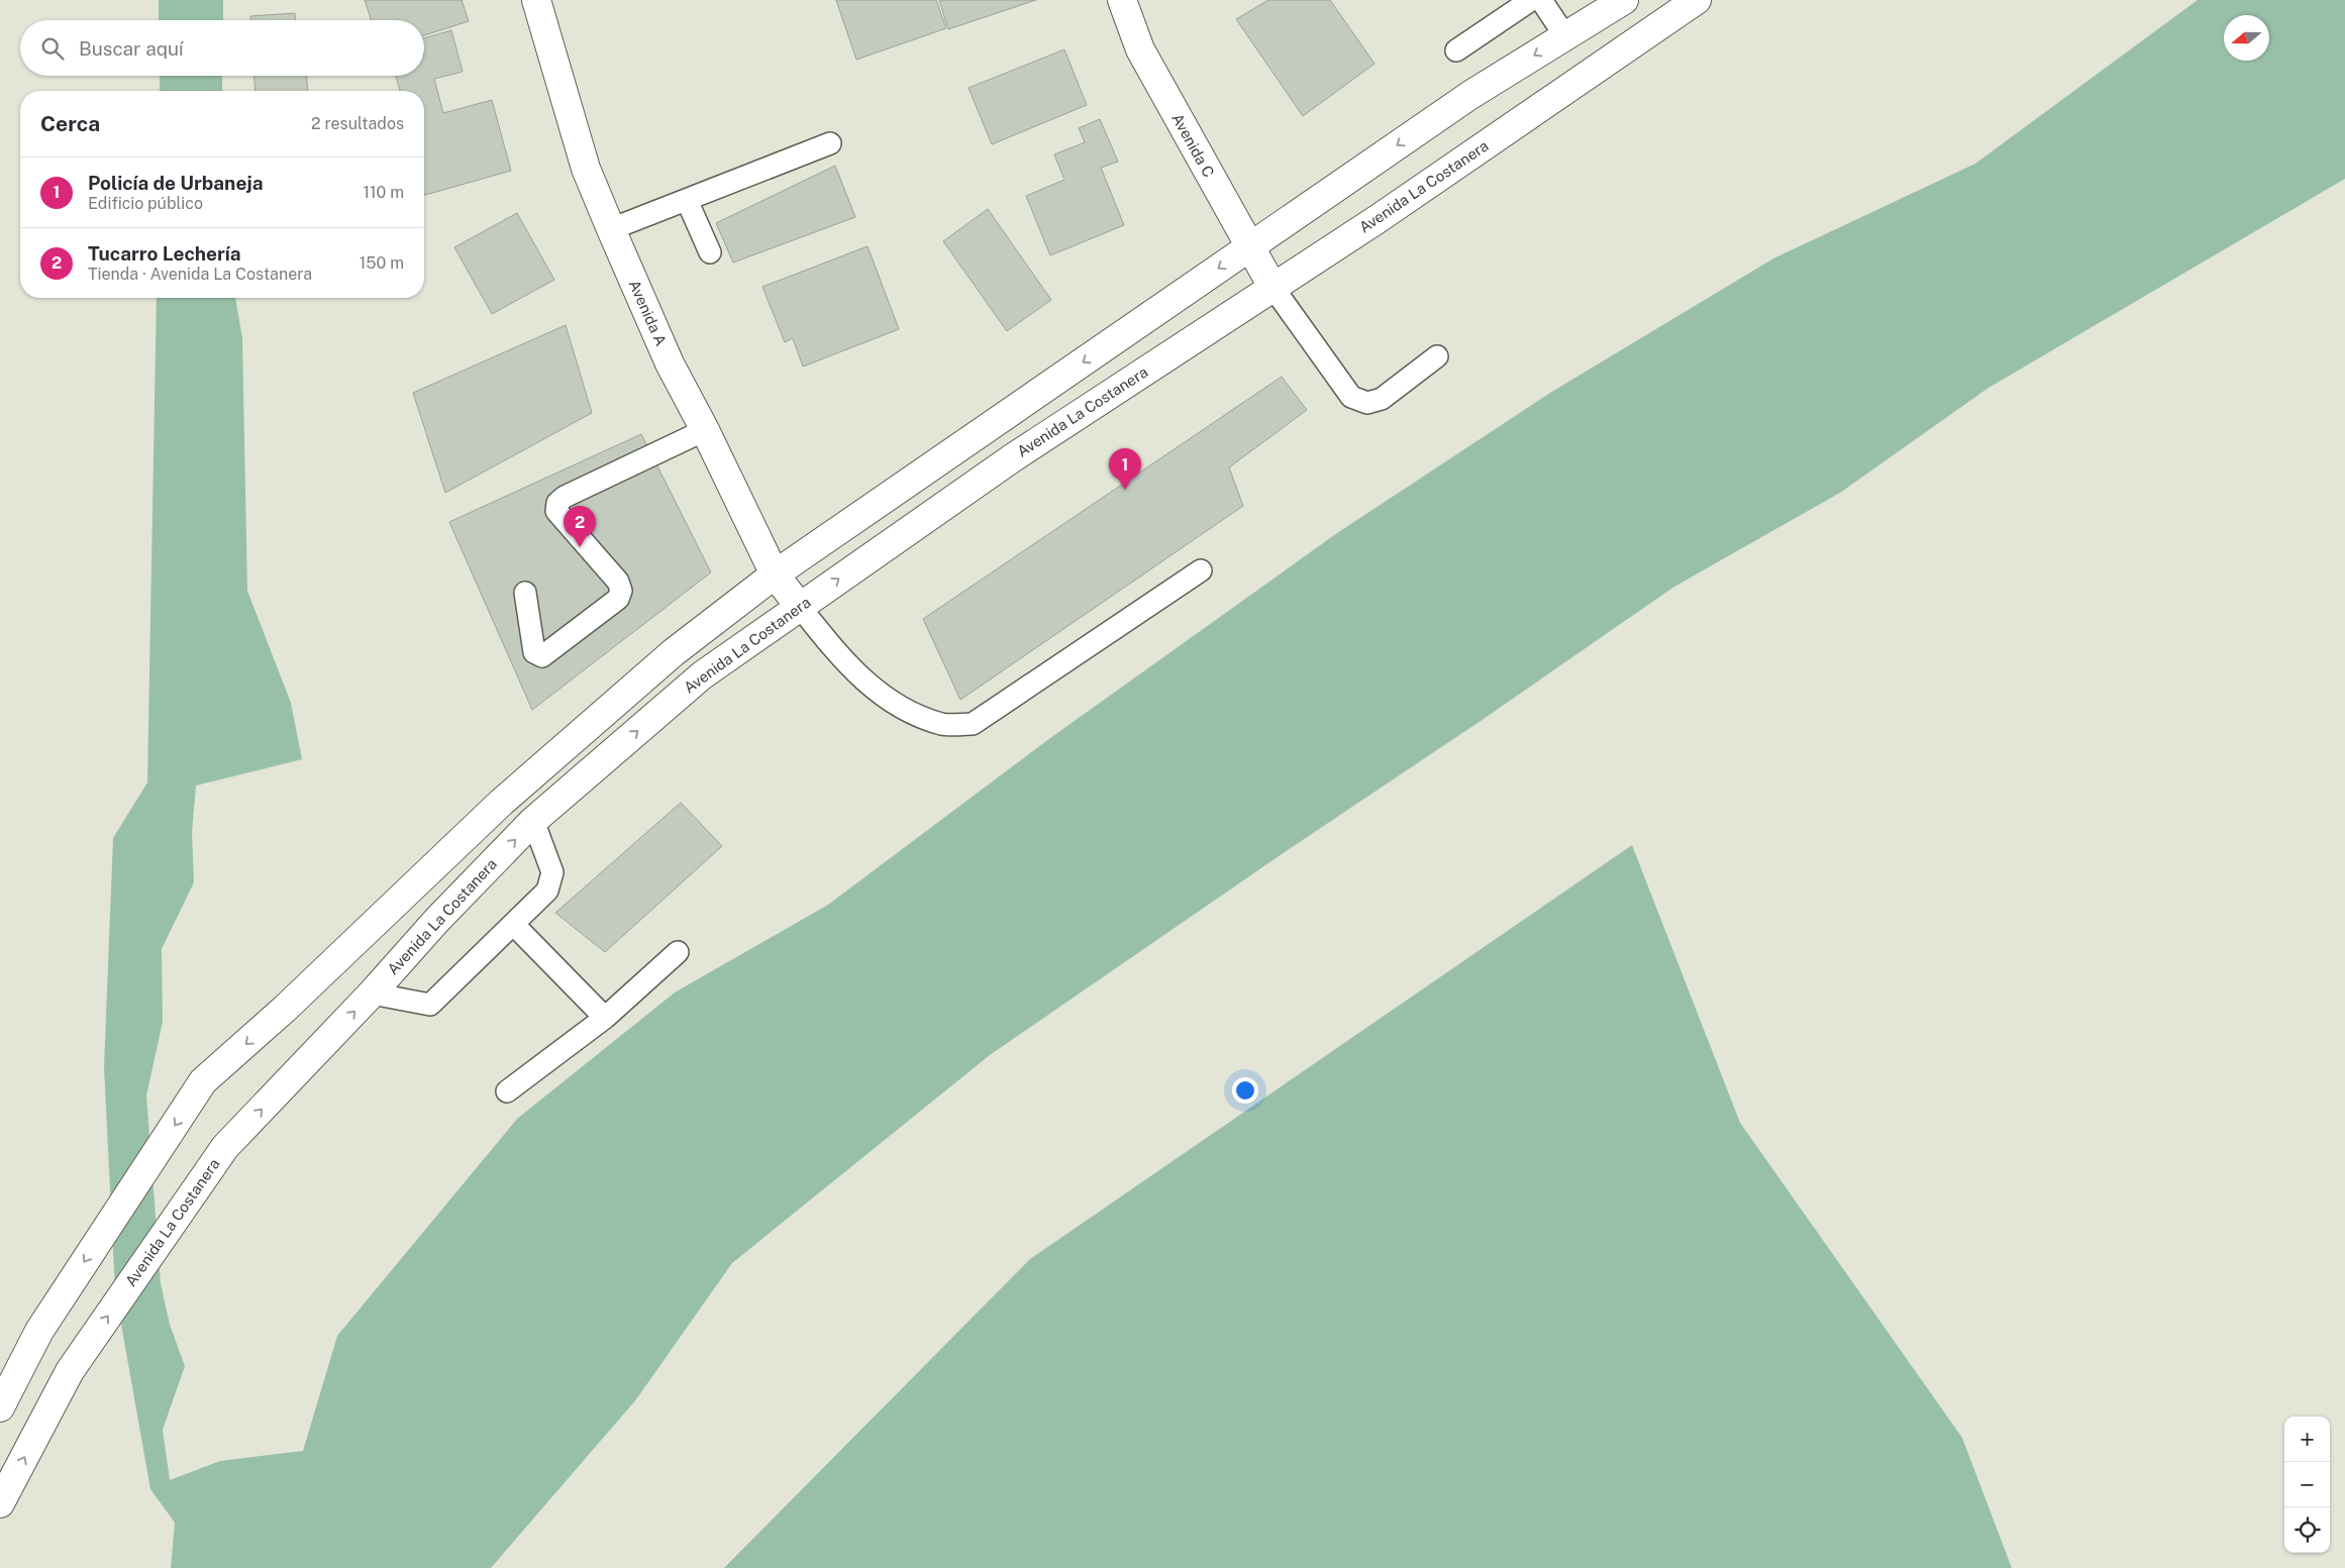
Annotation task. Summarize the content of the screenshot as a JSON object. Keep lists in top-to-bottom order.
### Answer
{
  "streets": {
    "street": ["Avenida C", "Avenida La Costanera", "Avenida A"]
  },
  "crossings": [
    ["Avenida C", "Avenida La Costanera"],
    ["Avenida La Costanera", "Avenida A"]
  ],
  "north": "left",
  "page": {
    "search": "Buscar aquí",
    "heading": ["Cerca", "2 resultados"],
    "list": [
      {
        "mark": "1",
        "name": "Policía de Urbaneja",
        "note": "Edificio público",
        "value": "110 m"
      },
      {
        "mark": "2",
        "name": "Tucarro Lechería",
        "note": "Tienda · Avenida La Costanera",
        "value": "150 m"
      }
    ],
    "pins": ["1", "2"],
    "map_buttons": ["+", "−"]
  }
}
